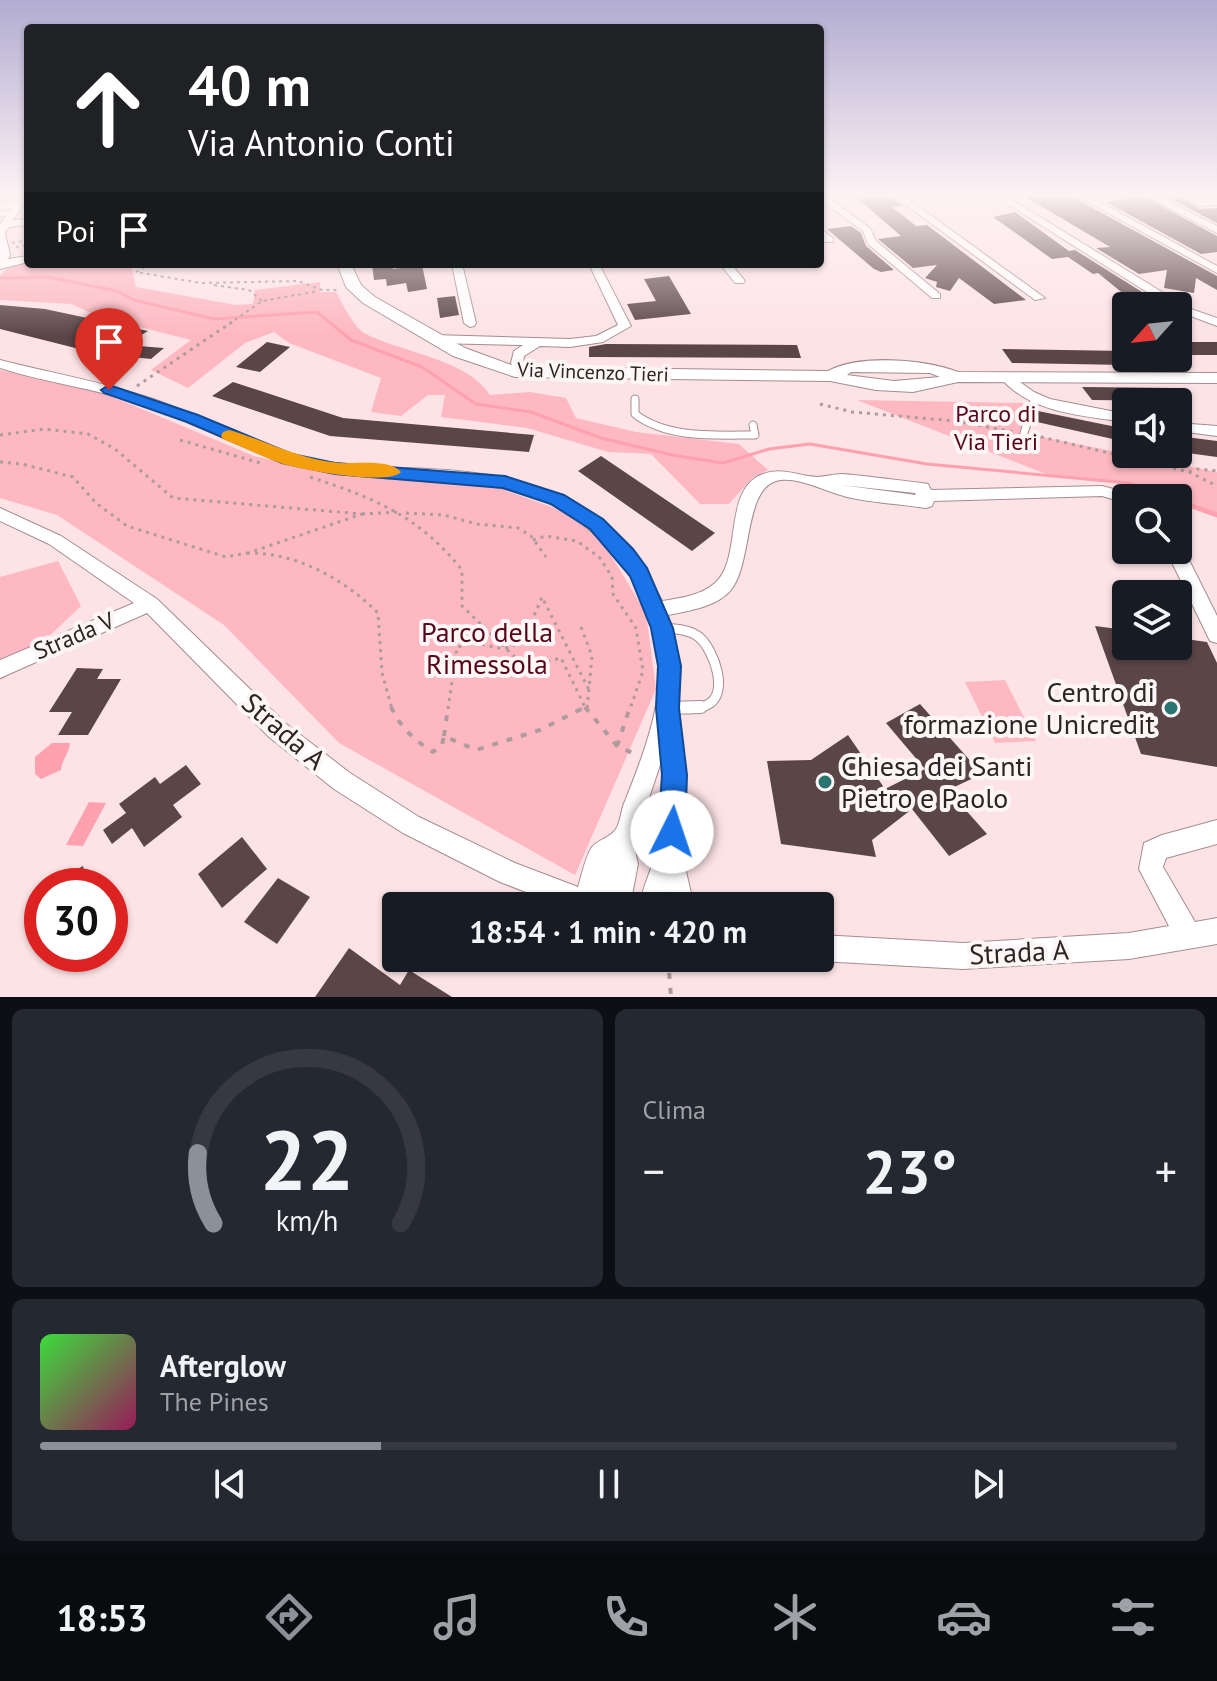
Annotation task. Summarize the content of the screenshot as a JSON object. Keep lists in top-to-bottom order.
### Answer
{
  "streets": {
    "street": ["Via Vincenzo Tieri", "Strada V", "Strada A"]
  },
  "crossings": [
    ["Strada V", "Strada A"]
  ],
  "parks": ["Parco di Via Tieri", "Parco della Rimessola"],
  "places": ["Centro di formazione Unicredit", "Chiesa dei Santi Pietro e Paolo"],
  "north": "bottom left",
  "page": {
    "turn": ["40 m", "Via Antonio Conti"],
    "then": "Poi",
    "limit": "30",
    "trip": "18:54 · 1 min · 420 m",
    "tile": "Clima",
    "heat": ["−", "23°", "+"],
    "song": ["Afterglow", "The Pines"],
    "tabs": "18:53",
    "gauge": ["22", "km/h"]
  }
}
